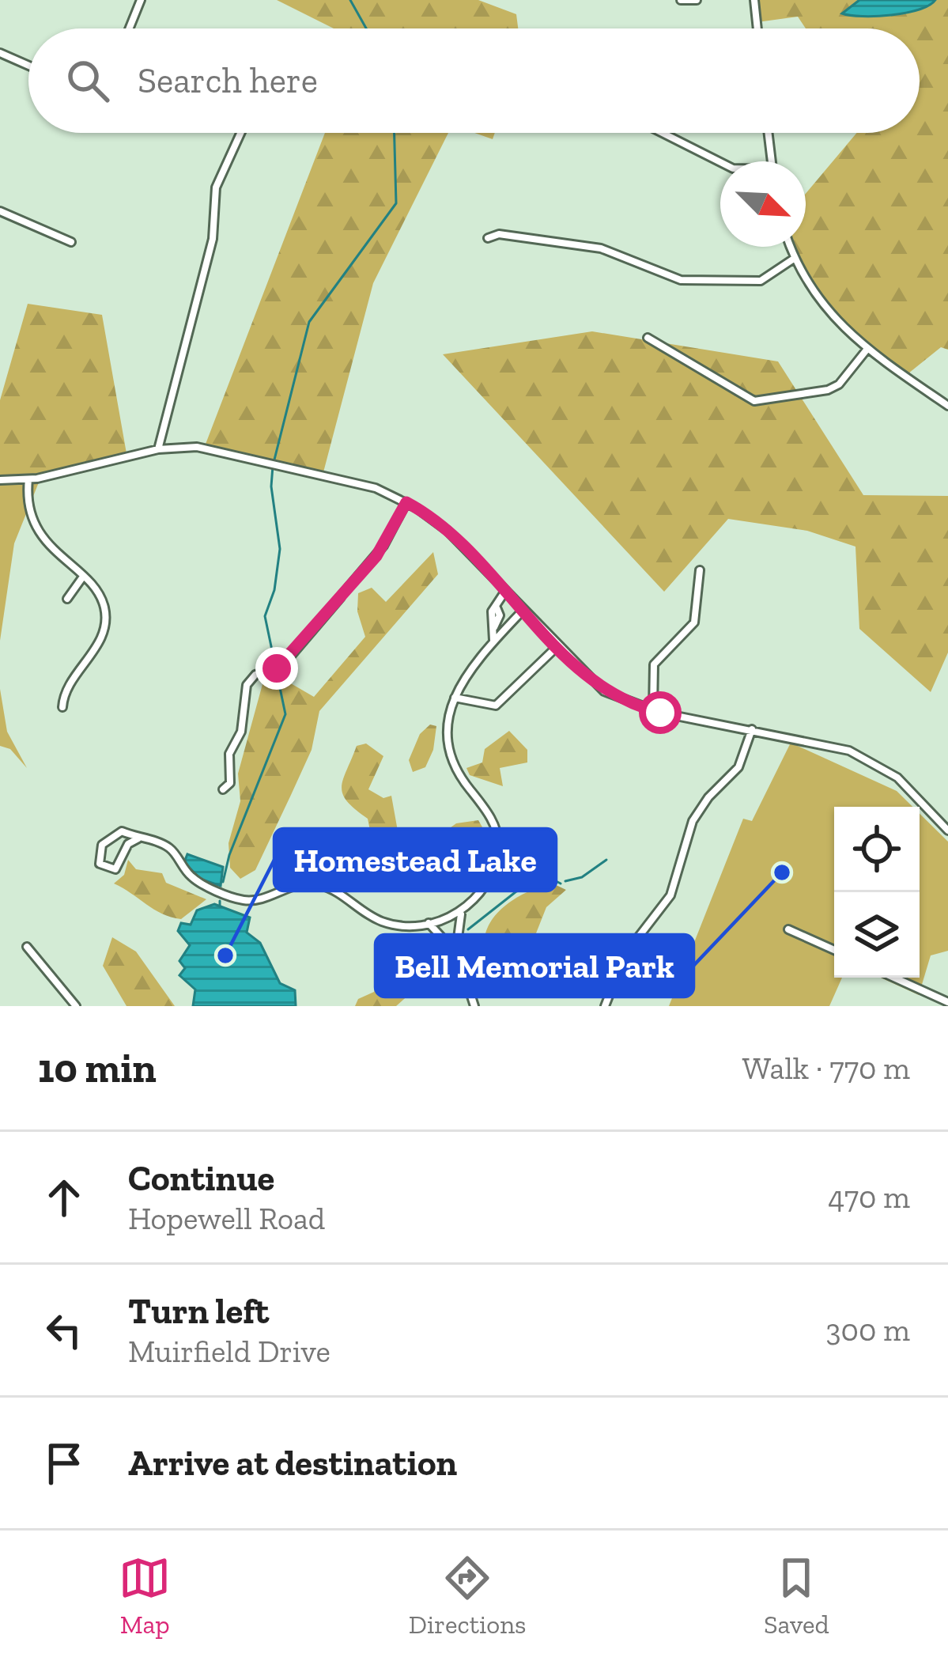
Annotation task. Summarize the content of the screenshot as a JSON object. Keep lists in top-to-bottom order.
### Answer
{
  "places": ["Bell Memorial Park", "Homestead Lake"],
  "north": "bottom right",
  "page": {
    "search": "Search here",
    "heading": ["10 min", "Walk · 770 m"],
    "list": [
      ["Continue", "Hopewell Road", "470 m"],
      ["Turn left", "Muirfield Drive", "300 m"],
      "Arrive at destination"
    ],
    "nav": ["Map", "Directions", "Saved"]
  }
}
